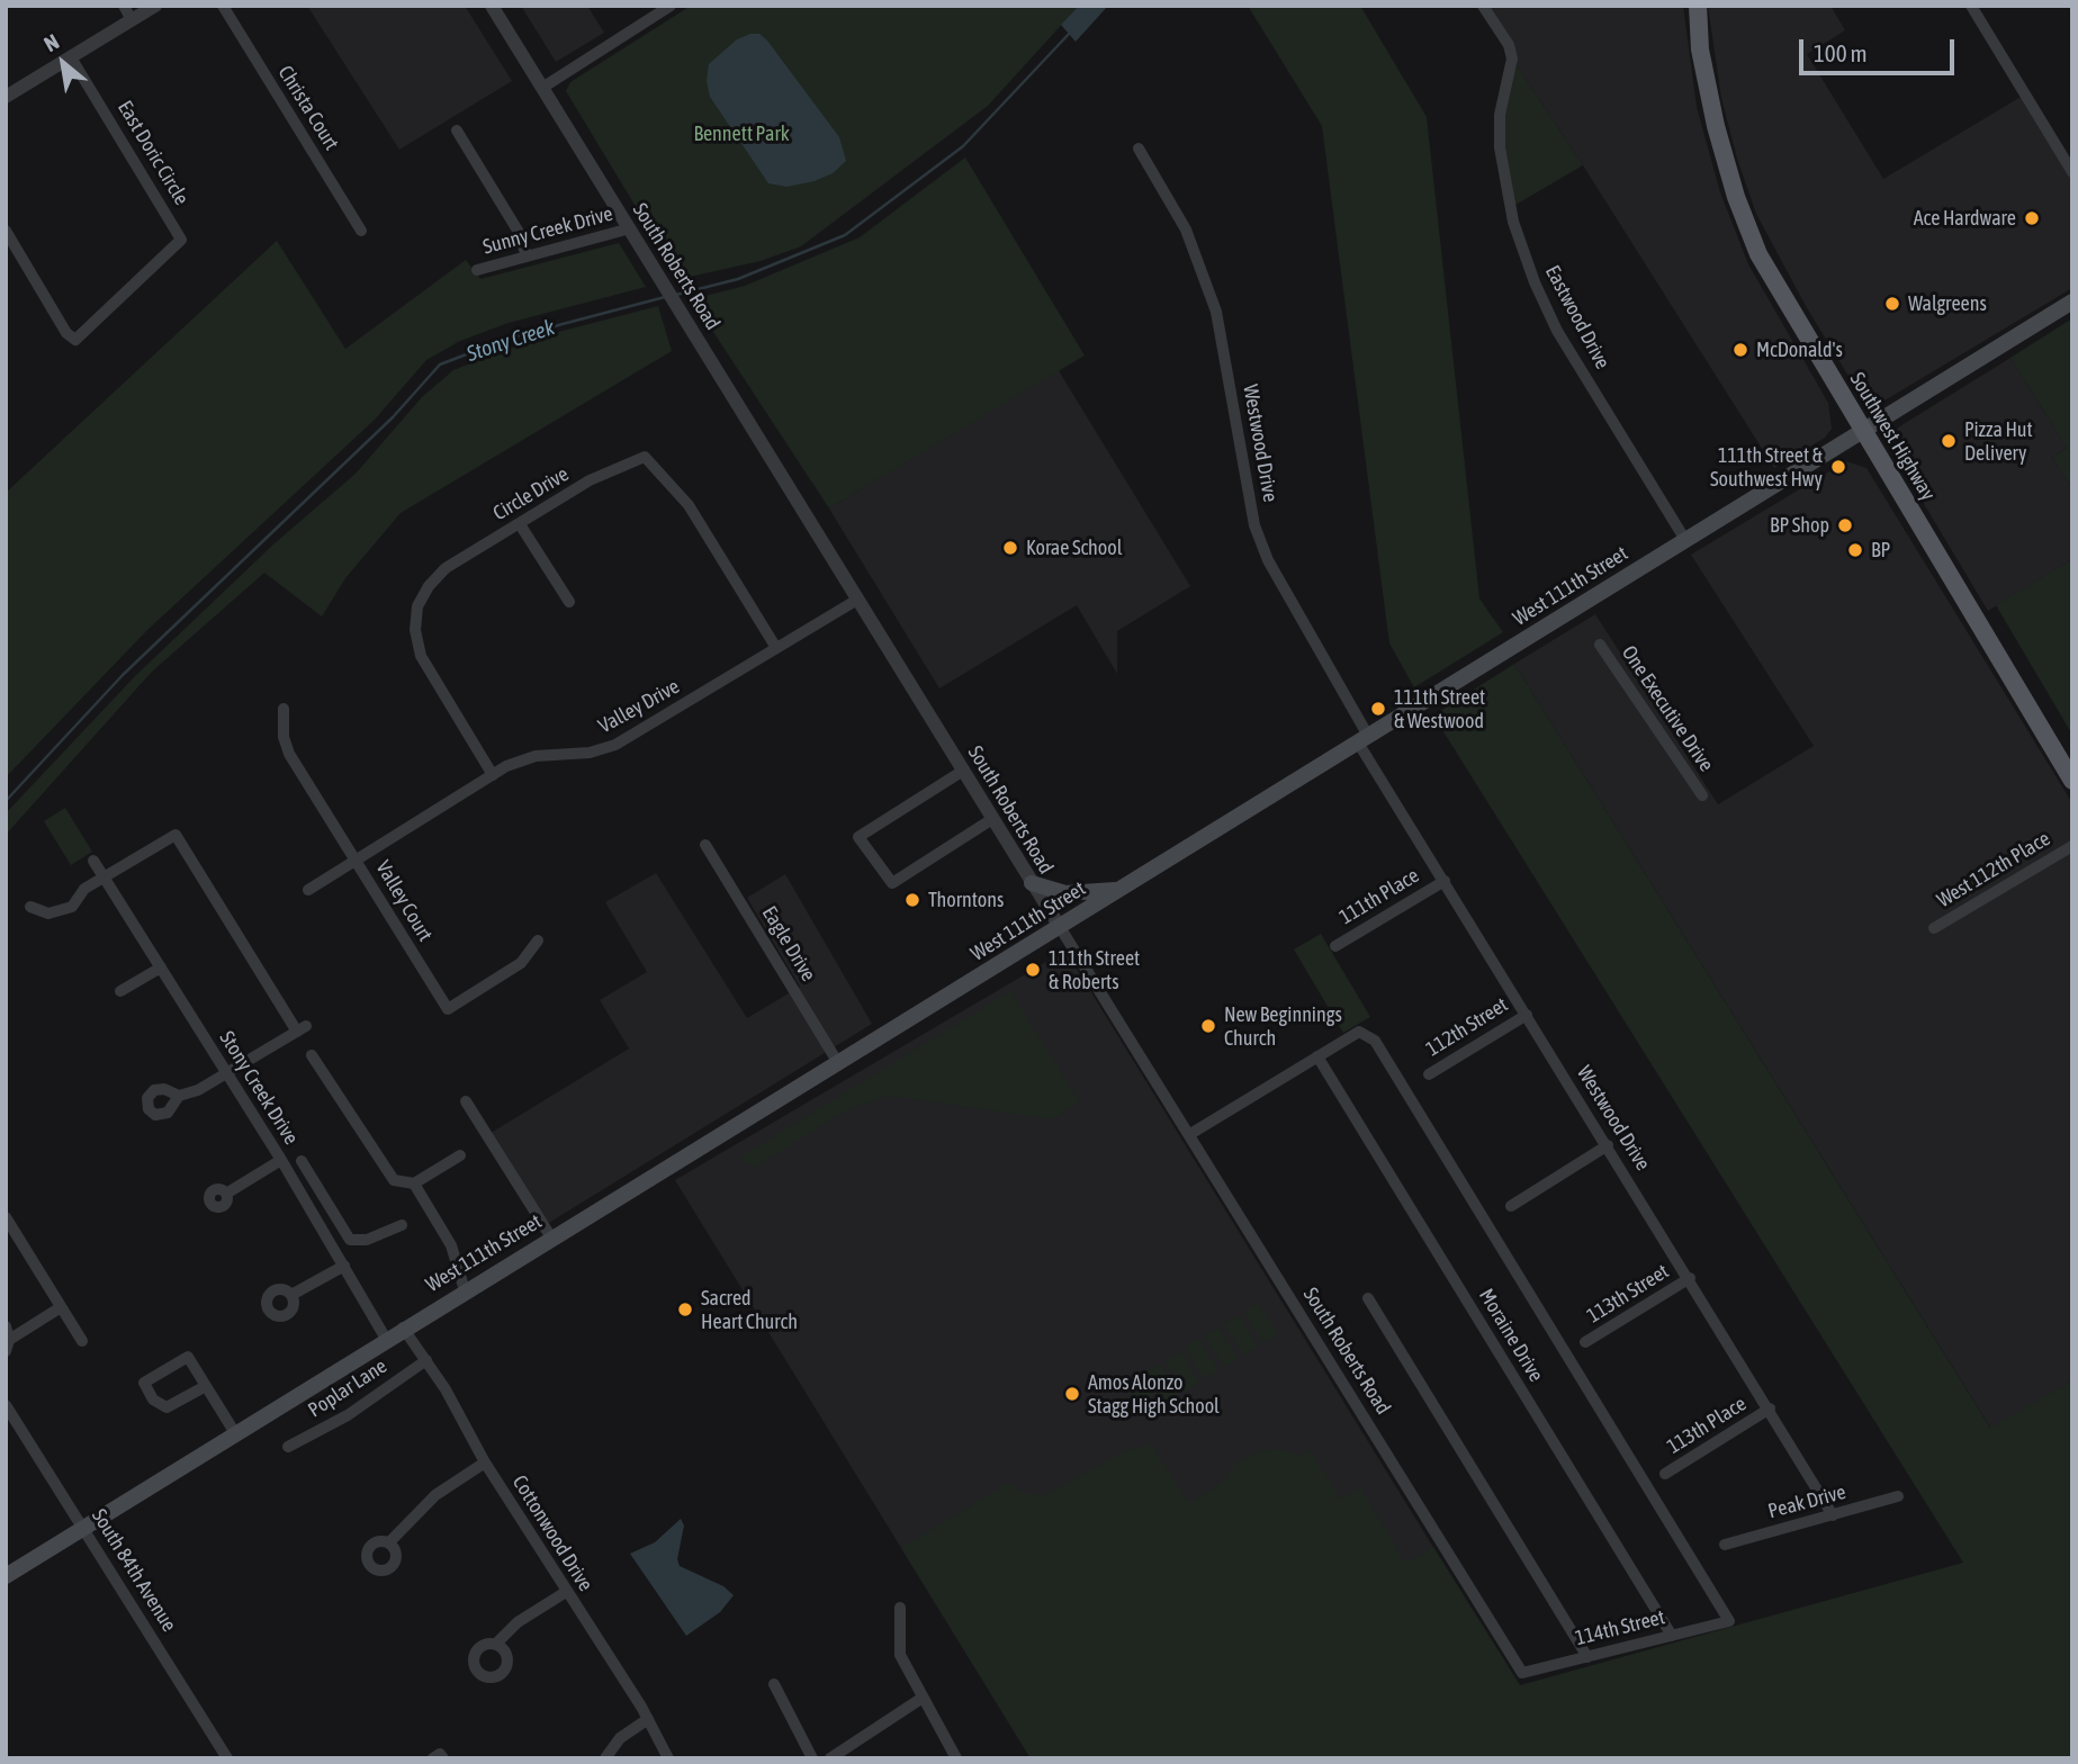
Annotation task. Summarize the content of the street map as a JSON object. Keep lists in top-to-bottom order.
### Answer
{
  "streets": {
    "main road": ["Southwest Highway", "West 111th Street"],
    "street": [
      "Christa Court",
      "East Doric Circle",
      "Sunny Creek Drive",
      "South Roberts Road",
      "Eastwood Drive",
      "Westwood Drive",
      "Circle Drive",
      "Valley Drive",
      "One Executive Drive",
      "West 112th Place",
      "111th Place",
      "Valley Court",
      "Eagle Drive",
      "112th Street",
      "Stony Creek Drive",
      "113th Street",
      "Moraine Drive",
      "Poplar Lane",
      "113th Place",
      "Peak Drive",
      "Cottonwood Drive",
      "South 84th Avenue",
      "114th Street"
    ]
  },
  "crossings": [
    ["Sunny Creek Drive", "South Roberts Road"],
    ["South Roberts Road", "West 111th Street"],
    ["South Roberts Road", "Valley Drive"],
    ["South Roberts Road", "114th Street"],
    ["Eastwood Drive", "West 111th Street"],
    ["Southwest Highway", "West 111th Street"],
    ["Westwood Drive", "West 111th Street"],
    ["Westwood Drive", "111th Place"],
    ["Westwood Drive", "112th Street"],
    ["Westwood Drive", "113th Street"],
    ["Westwood Drive", "113th Place"],
    ["Westwood Drive", "Peak Drive"],
    ["Circle Drive", "Valley Drive"],
    ["West 111th Street", "Eagle Drive"],
    ["West 111th Street", "Stony Creek Drive"],
    ["West 111th Street", "Cottonwood Drive"],
    ["West 111th Street", "South 84th Avenue"],
    ["Valley Drive", "Valley Court"],
    ["Moraine Drive", "114th Street"],
    ["Poplar Lane", "Cottonwood Drive"]
  ],
  "water": ["Stony Creek"],
  "parks": ["Bennett Park"],
  "places": [
    "Ace Hardware",
    "Walgreens",
    "McDonald's",
    "Pizza Hut Delivery",
    "111th Street & Southwest Hwy",
    "BP Shop",
    "Korae School",
    "BP",
    "111th Street & Westwood",
    "Thorntons",
    "111th Street & Roberts",
    "New Beginnings Church",
    "Sacred Heart Church",
    "Amos Alonzo Stagg High School"
  ],
  "scale_bar": "100 m",
  "north": "top left"
}
